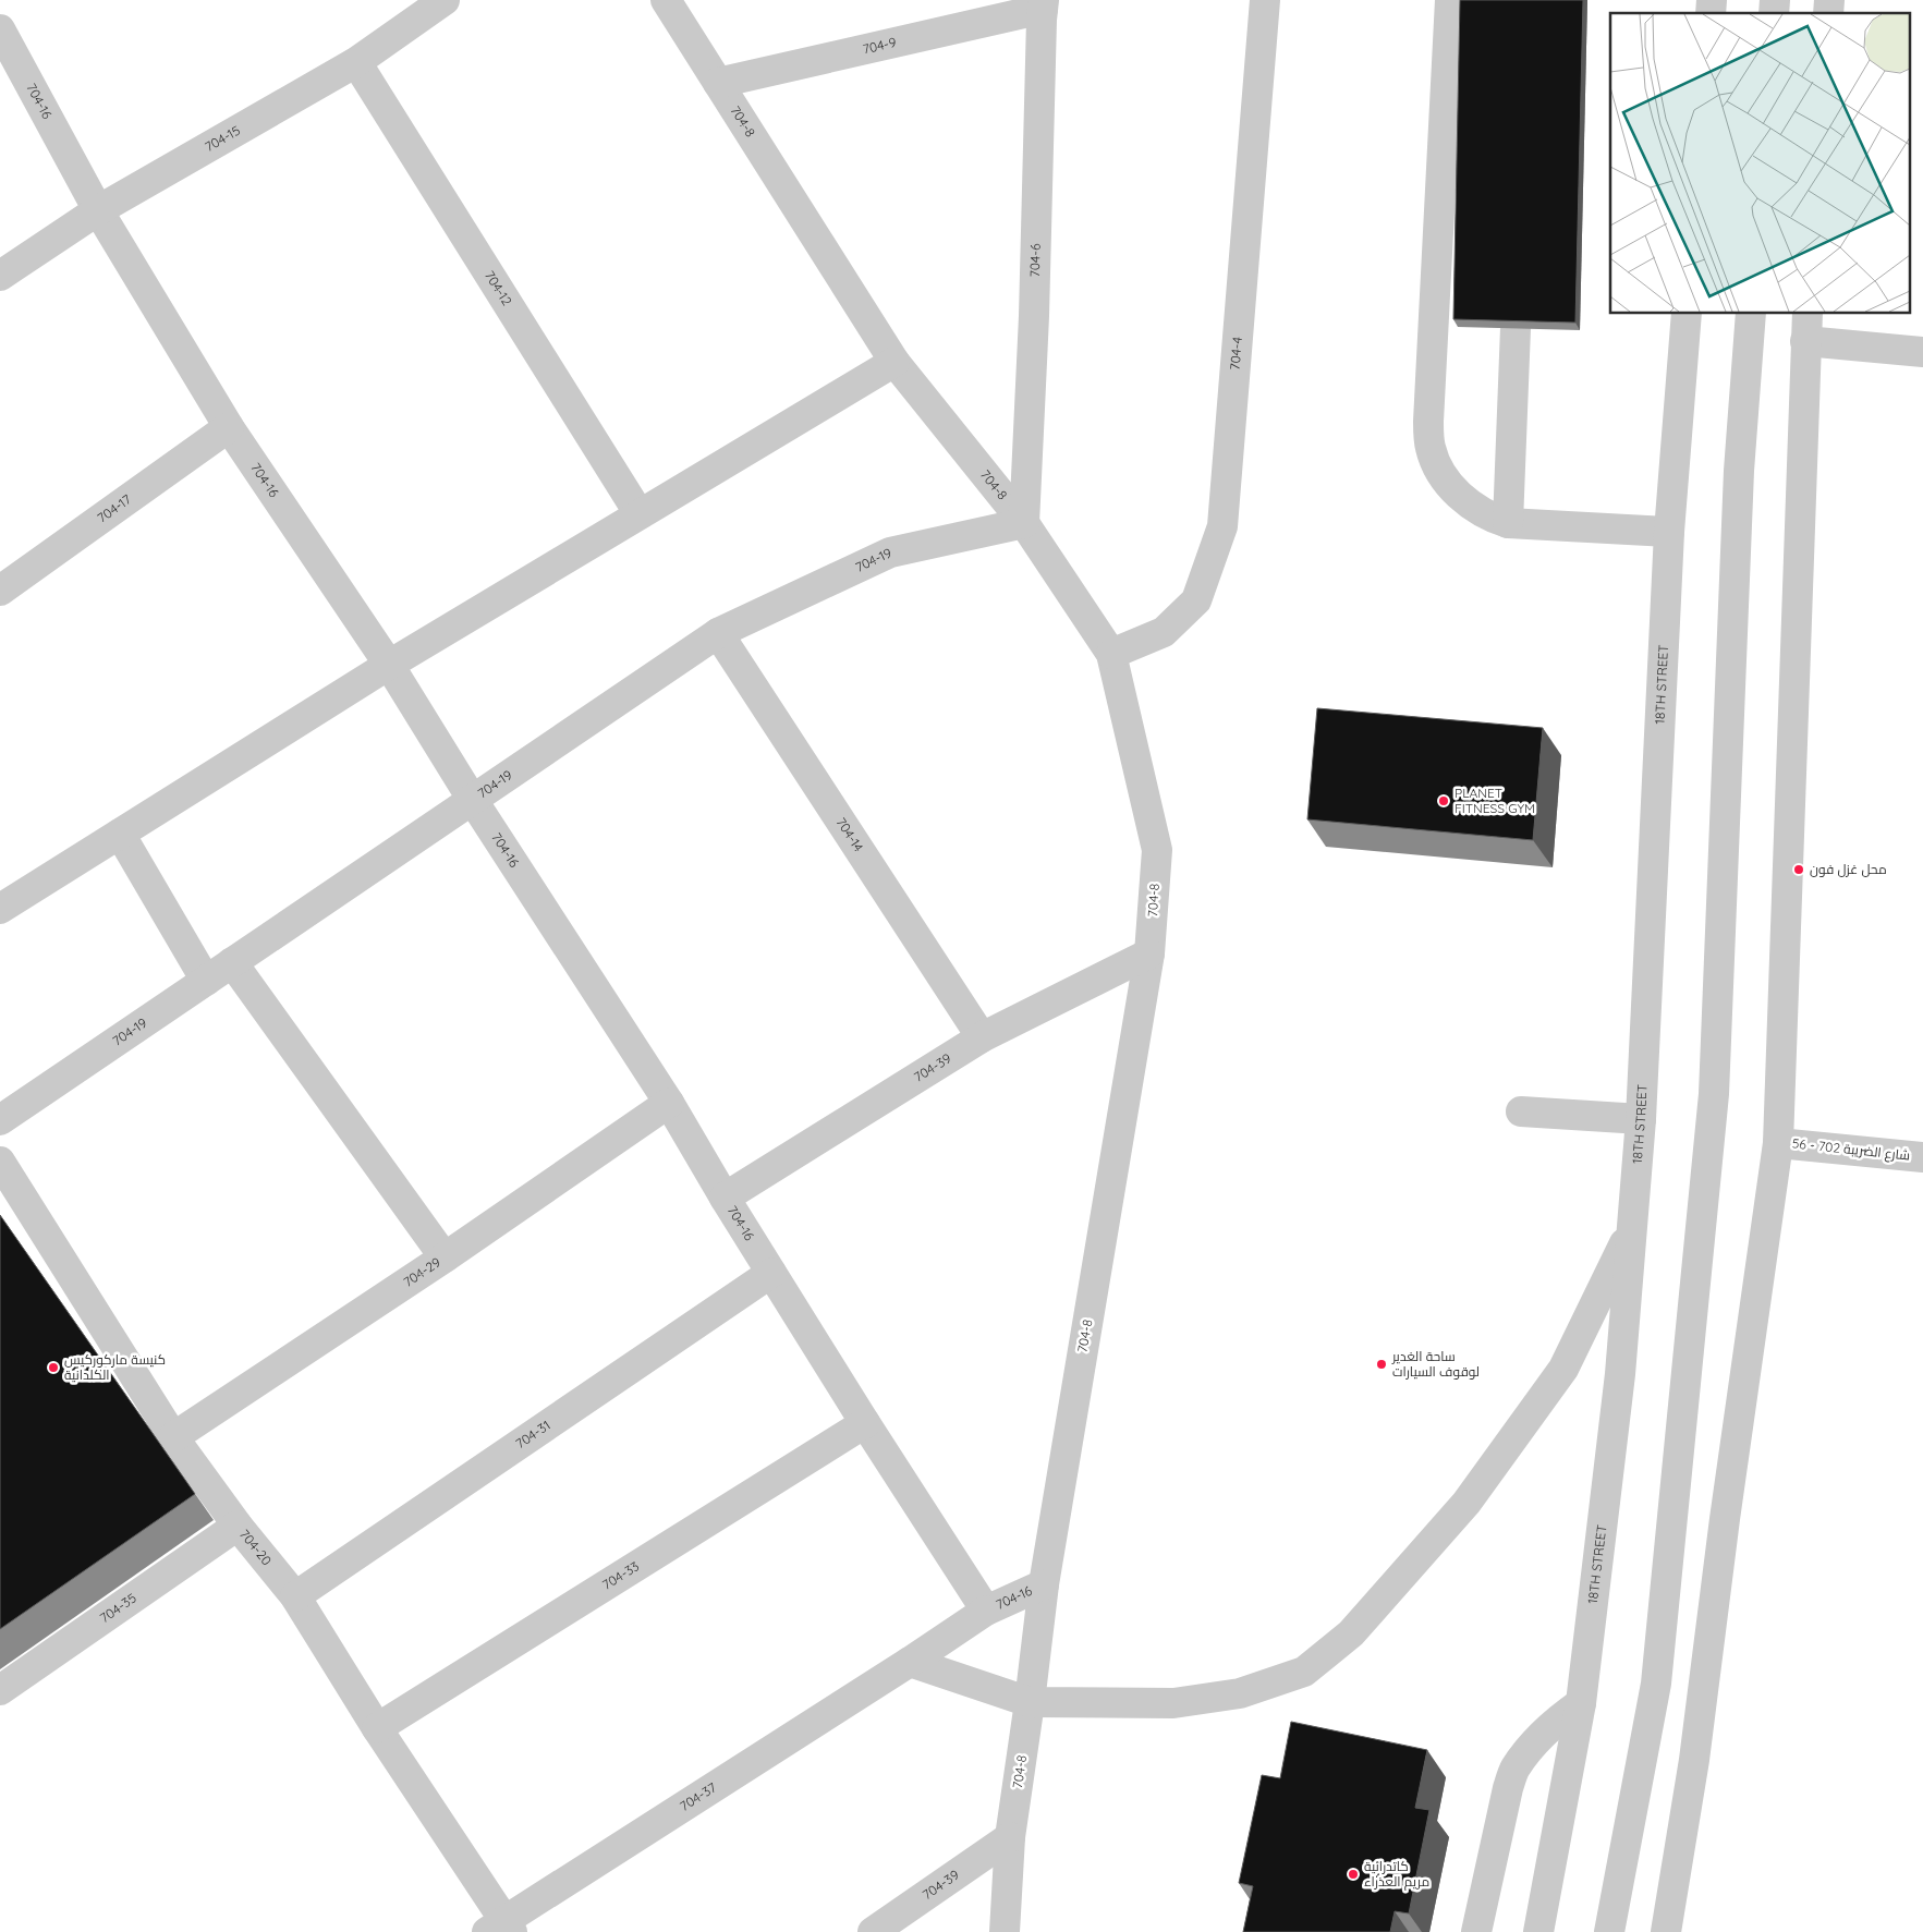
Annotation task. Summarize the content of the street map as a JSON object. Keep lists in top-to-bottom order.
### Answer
{
  "streets": {
    "street": [
      "704-9",
      "704-16",
      "704-8",
      "704-15",
      "704-6",
      "704-12",
      "704-4",
      "704-17",
      "704-19",
      "18TH STREET",
      "704-14",
      "704-39",
      "شارع الضريبة 702 - 56",
      "704-29",
      "704-31",
      "704-20",
      "704-33",
      "704-35",
      "704-37"
    ]
  },
  "crossings": [
    ["704-9", "704-8"],
    ["704-9", "704-6"],
    ["704-16", "704-8"],
    ["704-16", "704-15"],
    ["704-16", "704-17"],
    ["704-16", "704-19"],
    ["704-16", "704-39"],
    ["704-16", "704-29"],
    ["704-16", "704-31"],
    ["704-16", "704-33"],
    ["704-16", "704-37"],
    ["704-8", "704-6"],
    ["704-8", "704-4"],
    ["704-8", "704-19"],
    ["704-8", "704-39"],
    ["704-15", "704-12"],
    ["704-6", "704-19"],
    ["704-19", "704-14"],
    ["704-14", "704-39"],
    ["704-29", "704-20"],
    ["704-31", "704-20"],
    ["704-20", "704-33"],
    ["704-20", "704-35"],
    ["704-20", "704-37"]
  ],
  "places": [
    "PLANET FITNESS GYM",
    "محل غزل فون",
    "ساحة الغدير لوقوف السيارات",
    "كنيسة ماركوركيس الكلدانية",
    "كاتدرائية مريم العذراء"
  ]
}
